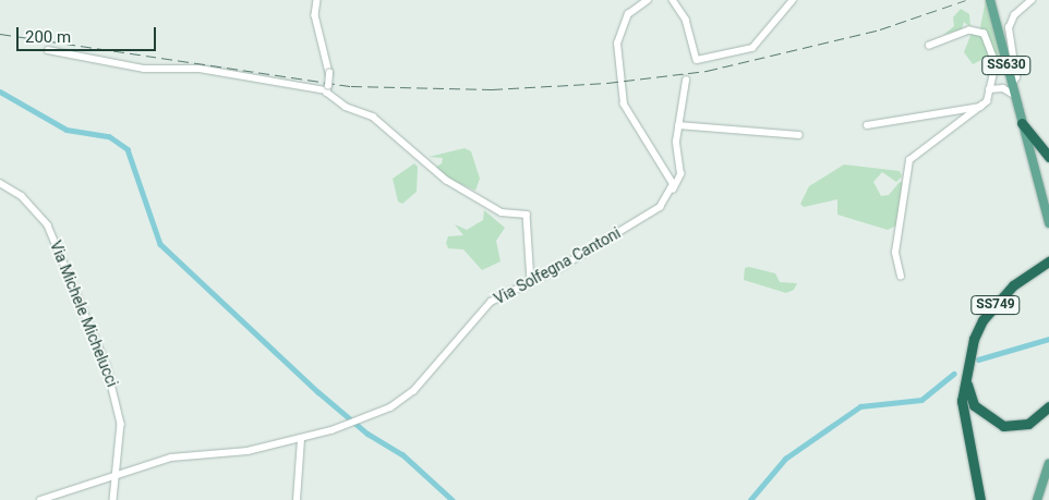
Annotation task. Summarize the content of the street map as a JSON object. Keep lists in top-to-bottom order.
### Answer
{
  "streets": {
    "highway": ["SS749"],
    "main road": ["SS630"],
    "street": ["Via Solfegna Cantoni", "Via Michele Michelucci"]
  },
  "crossings": [
    ["Via Solfegna Cantoni", "Via Michele Michelucci"]
  ],
  "scale_bar": "200 m"
}
